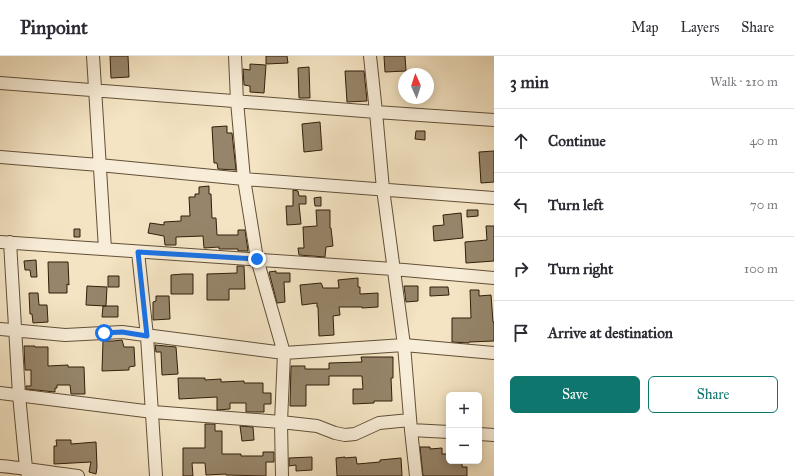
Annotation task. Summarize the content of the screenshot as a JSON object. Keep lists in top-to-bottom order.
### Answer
{
  "north": "top",
  "page": {
    "header": "Pinpoint",
    "nav": ["Map", "Layers", "Share"],
    "heading": ["3 min", "Walk · 210 m"],
    "list": [
      ["Continue", "40 m"],
      ["Turn left", "70 m"],
      ["Turn right", "100 m"],
      "Arrive at destination"
    ],
    "buttons": ["Save", "Share"],
    "map_buttons": ["+", "−"]
  }
}
